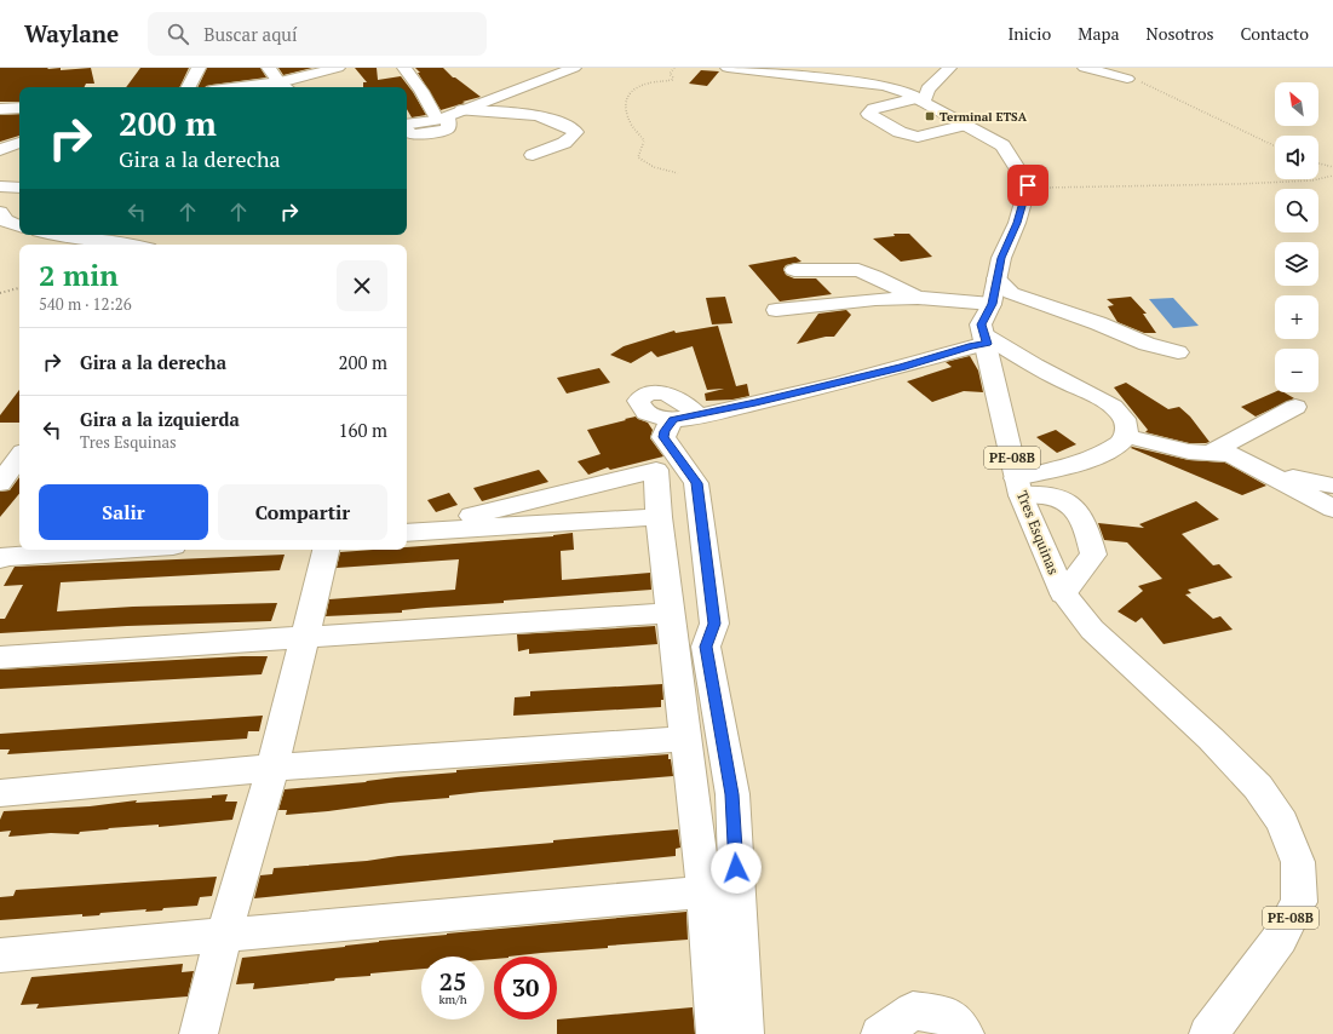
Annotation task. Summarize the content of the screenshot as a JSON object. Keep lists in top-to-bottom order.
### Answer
{
  "streets": {
    "main road": ["PE-08B", "Tres Esquinas"]
  },
  "places": {
    "transit": ["Terminal ETSA"]
  },
  "north": "top left",
  "page": {
    "header": "Waylane",
    "search": "Buscar aquí",
    "nav": [
      "Inicio",
      "Mapa",
      "Nosotros",
      "Contacto"
    ],
    "map_buttons": ["+", "−"],
    "turn": ["200 m", "Gira a la derecha"],
    "heading": ["2 min", "540 m · 12:26"],
    "list": [
      {
        "name": "Gira a la derecha",
        "value": "200 m"
      },
      {
        "name": "Gira a la izquierda",
        "note": "Tres Esquinas",
        "value": "160 m"
      }
    ],
    "buttons": ["Salir", "Compartir"],
    "speed": "25 km/h",
    "limit": "30"
  }
}
